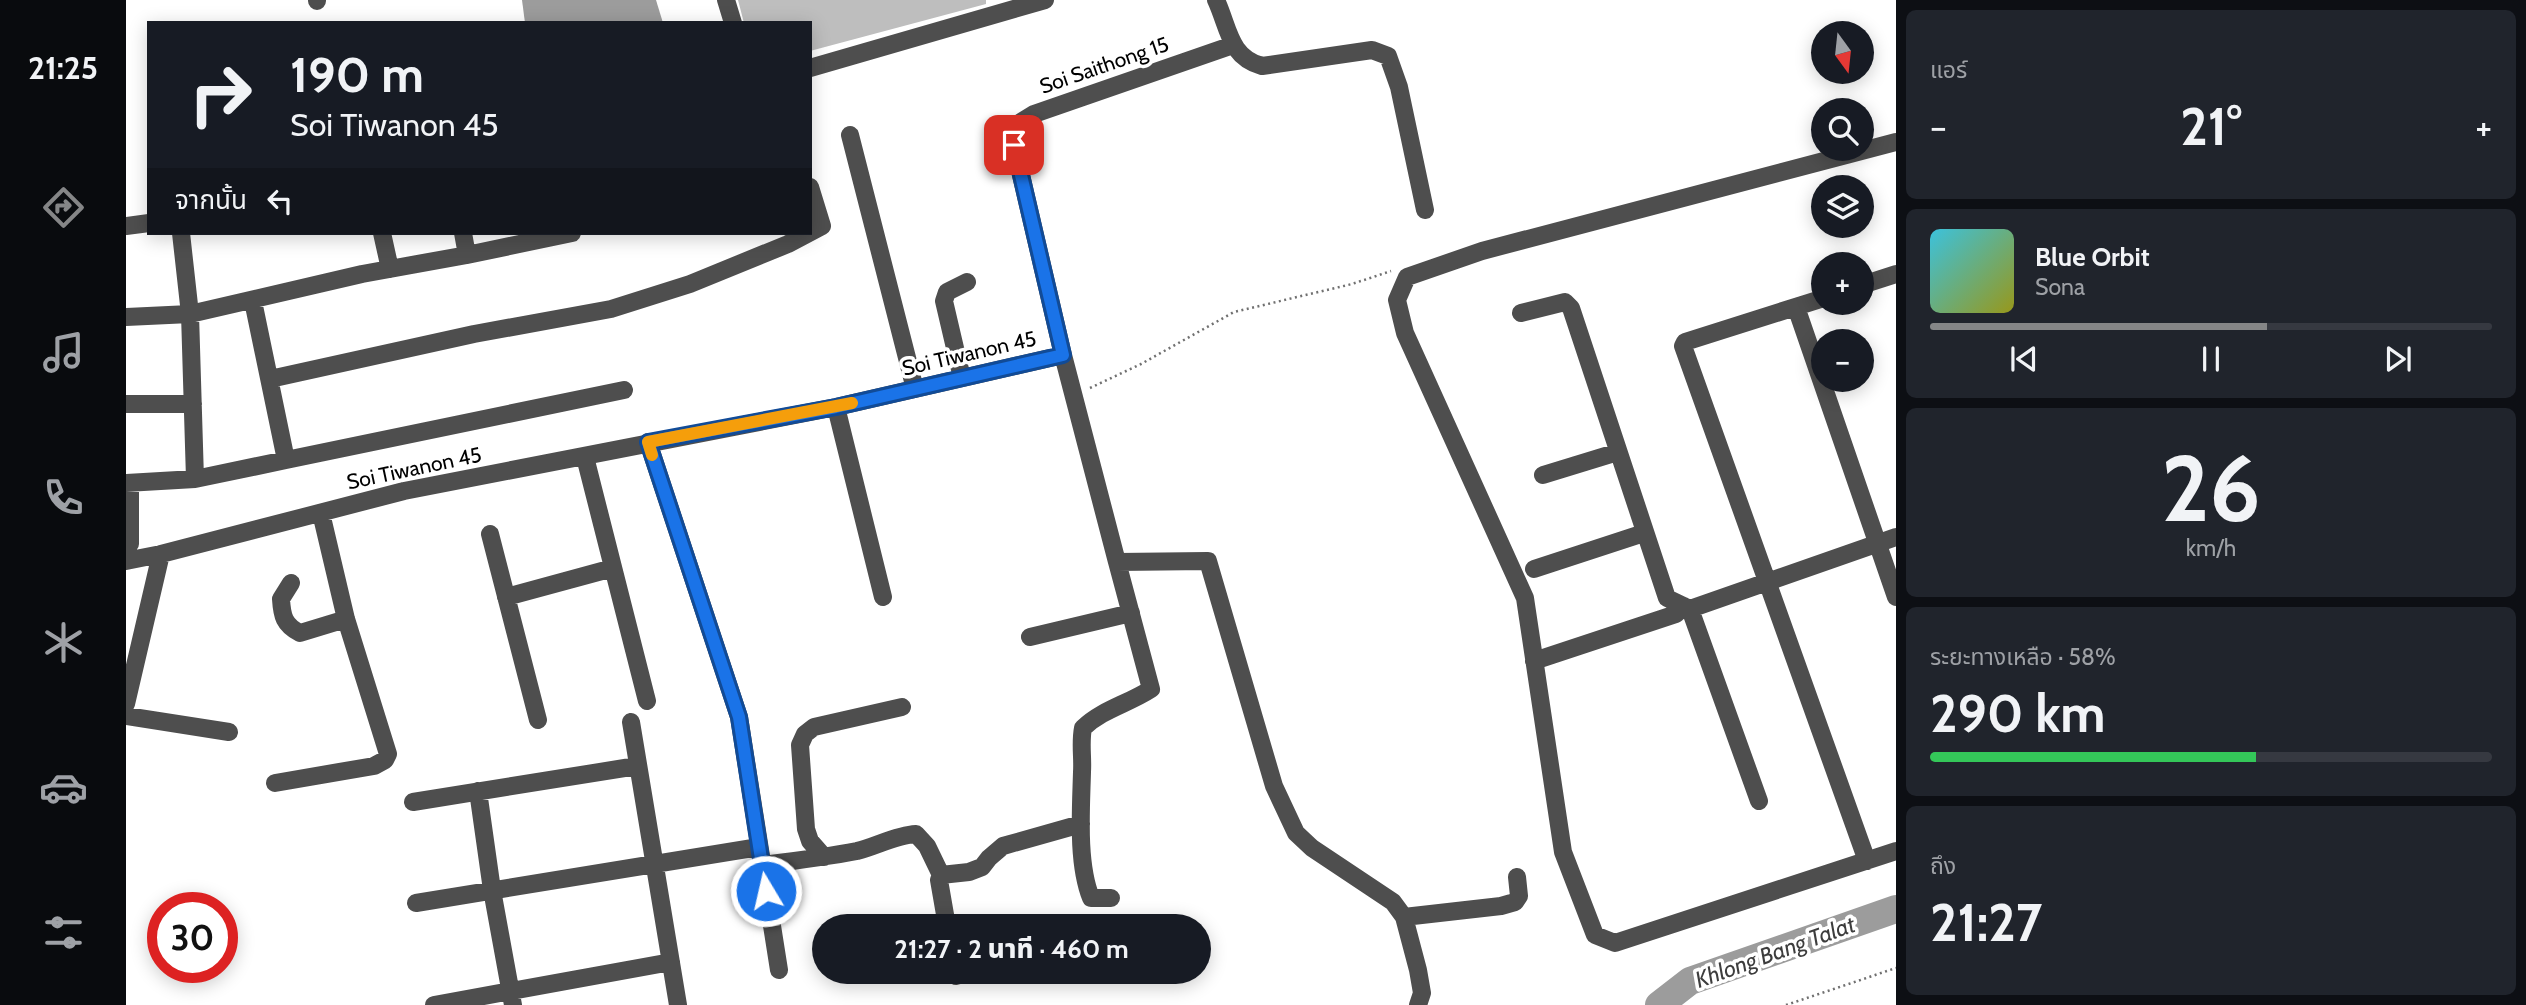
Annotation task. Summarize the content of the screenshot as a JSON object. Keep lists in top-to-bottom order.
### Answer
{
  "streets": {
    "street": ["Soi Saithong 15", "Soi Tiwanon 45"]
  },
  "crossings": [
    ["Soi Saithong 15", "Soi Tiwanon 45"]
  ],
  "water": ["Khlong Bang Talat"],
  "north": "bottom",
  "page": {
    "tabs": "21:25",
    "tile": [
      "แอร์",
      ["26", "km/h"],
      ["ระยะทางเหลือ · 58%", "290 km"],
      ["ถึง", "21:27"]
    ],
    "map_buttons": ["+", "−"],
    "turn": ["190 m", "Soi Tiwanon 45"],
    "heat": ["−", "21°", "+"],
    "then": "จากนั้น",
    "song": ["Blue Orbit", "Sona"],
    "limit": "30",
    "trip": "21:27 · 2 นาที · 460 m"
  }
}
